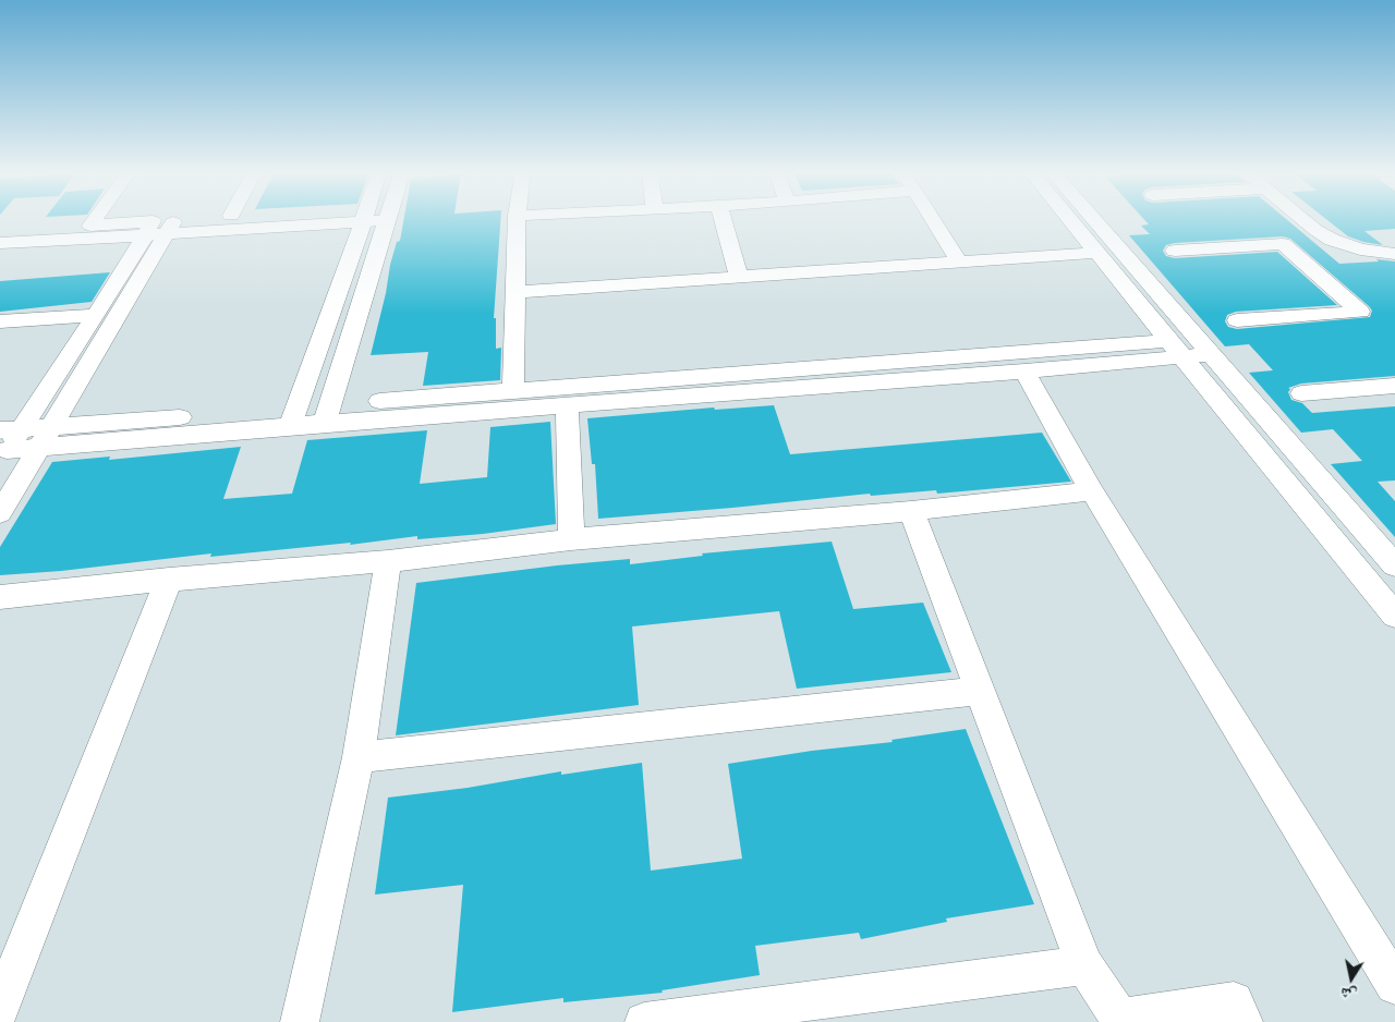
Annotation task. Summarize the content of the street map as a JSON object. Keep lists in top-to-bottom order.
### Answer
{
  "north": "bottom"
}
